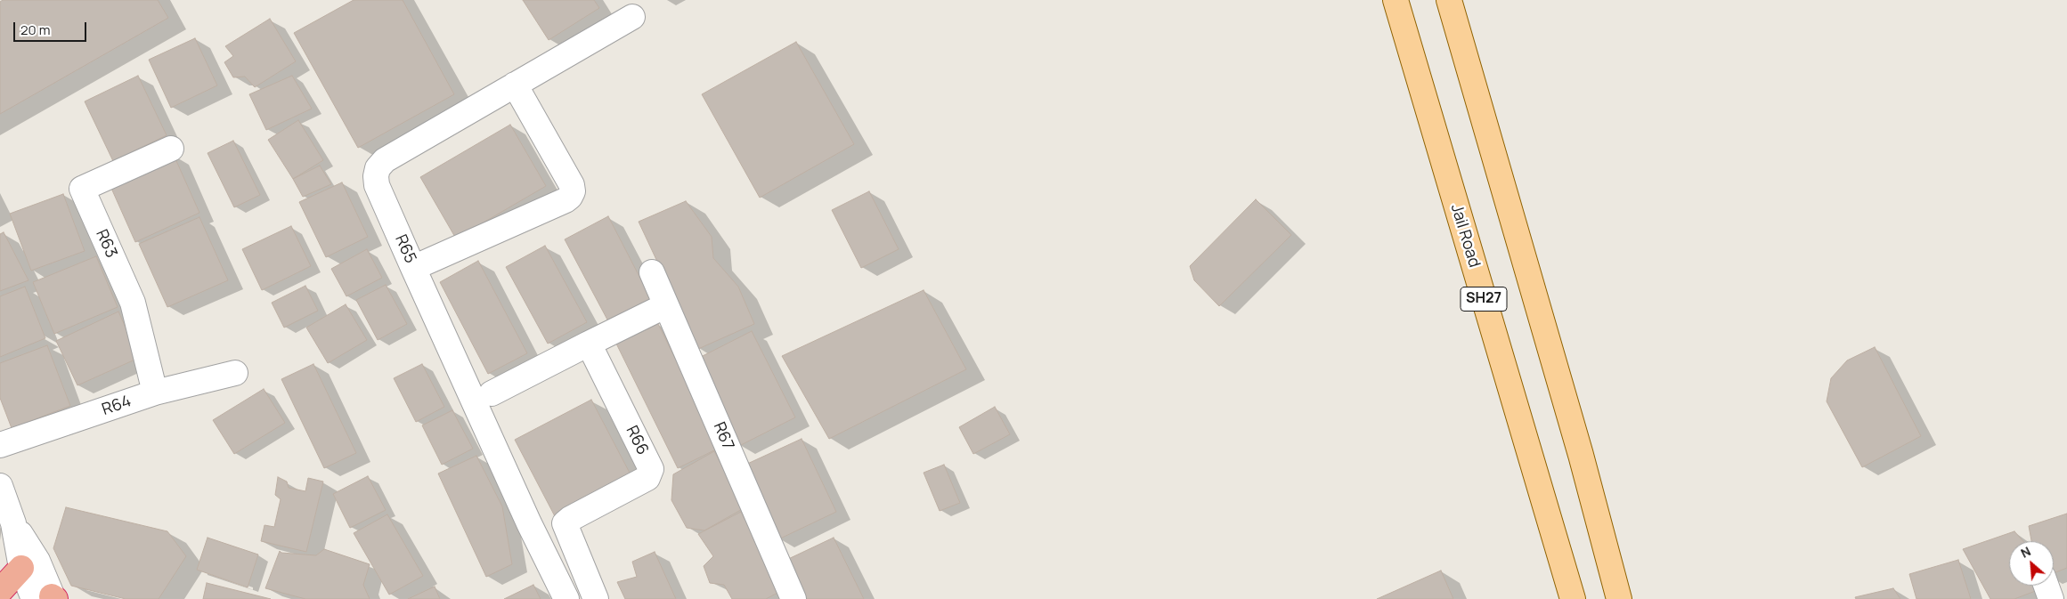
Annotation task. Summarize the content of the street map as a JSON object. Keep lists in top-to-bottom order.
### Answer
{
  "streets": {
    "main road": ["Jail Road", "SH27"],
    "street": [
      "R63",
      "R65",
      "R64",
      "R67",
      "R66"
    ]
  },
  "crossings": [
    ["R63", "R64"],
    ["R65", "R66"]
  ],
  "scale_bar": "20 m",
  "north": "top left"
}
